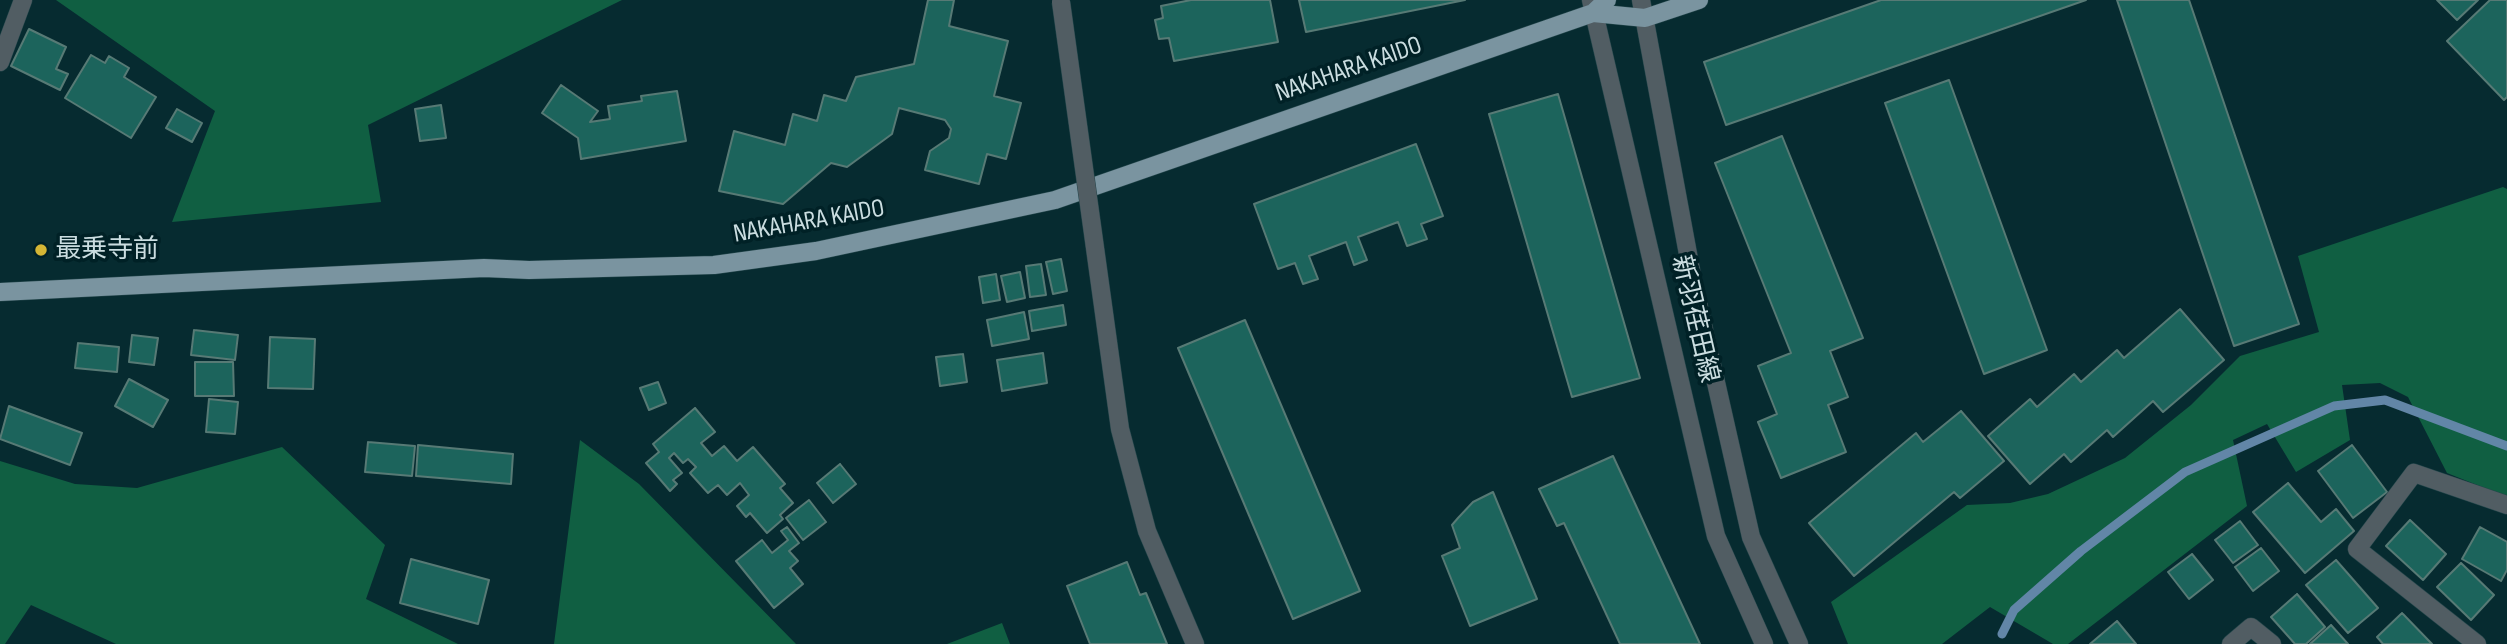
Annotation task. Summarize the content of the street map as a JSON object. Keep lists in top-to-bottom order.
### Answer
{
  "streets": {
    "main road": ["NAKAHARA KAIDO"],
    "street": ["新羽荏田線"]
  },
  "crossings": [
    ["NAKAHARA KAIDO", "新羽荏田線"]
  ],
  "places": ["最乗寺前"]
}
